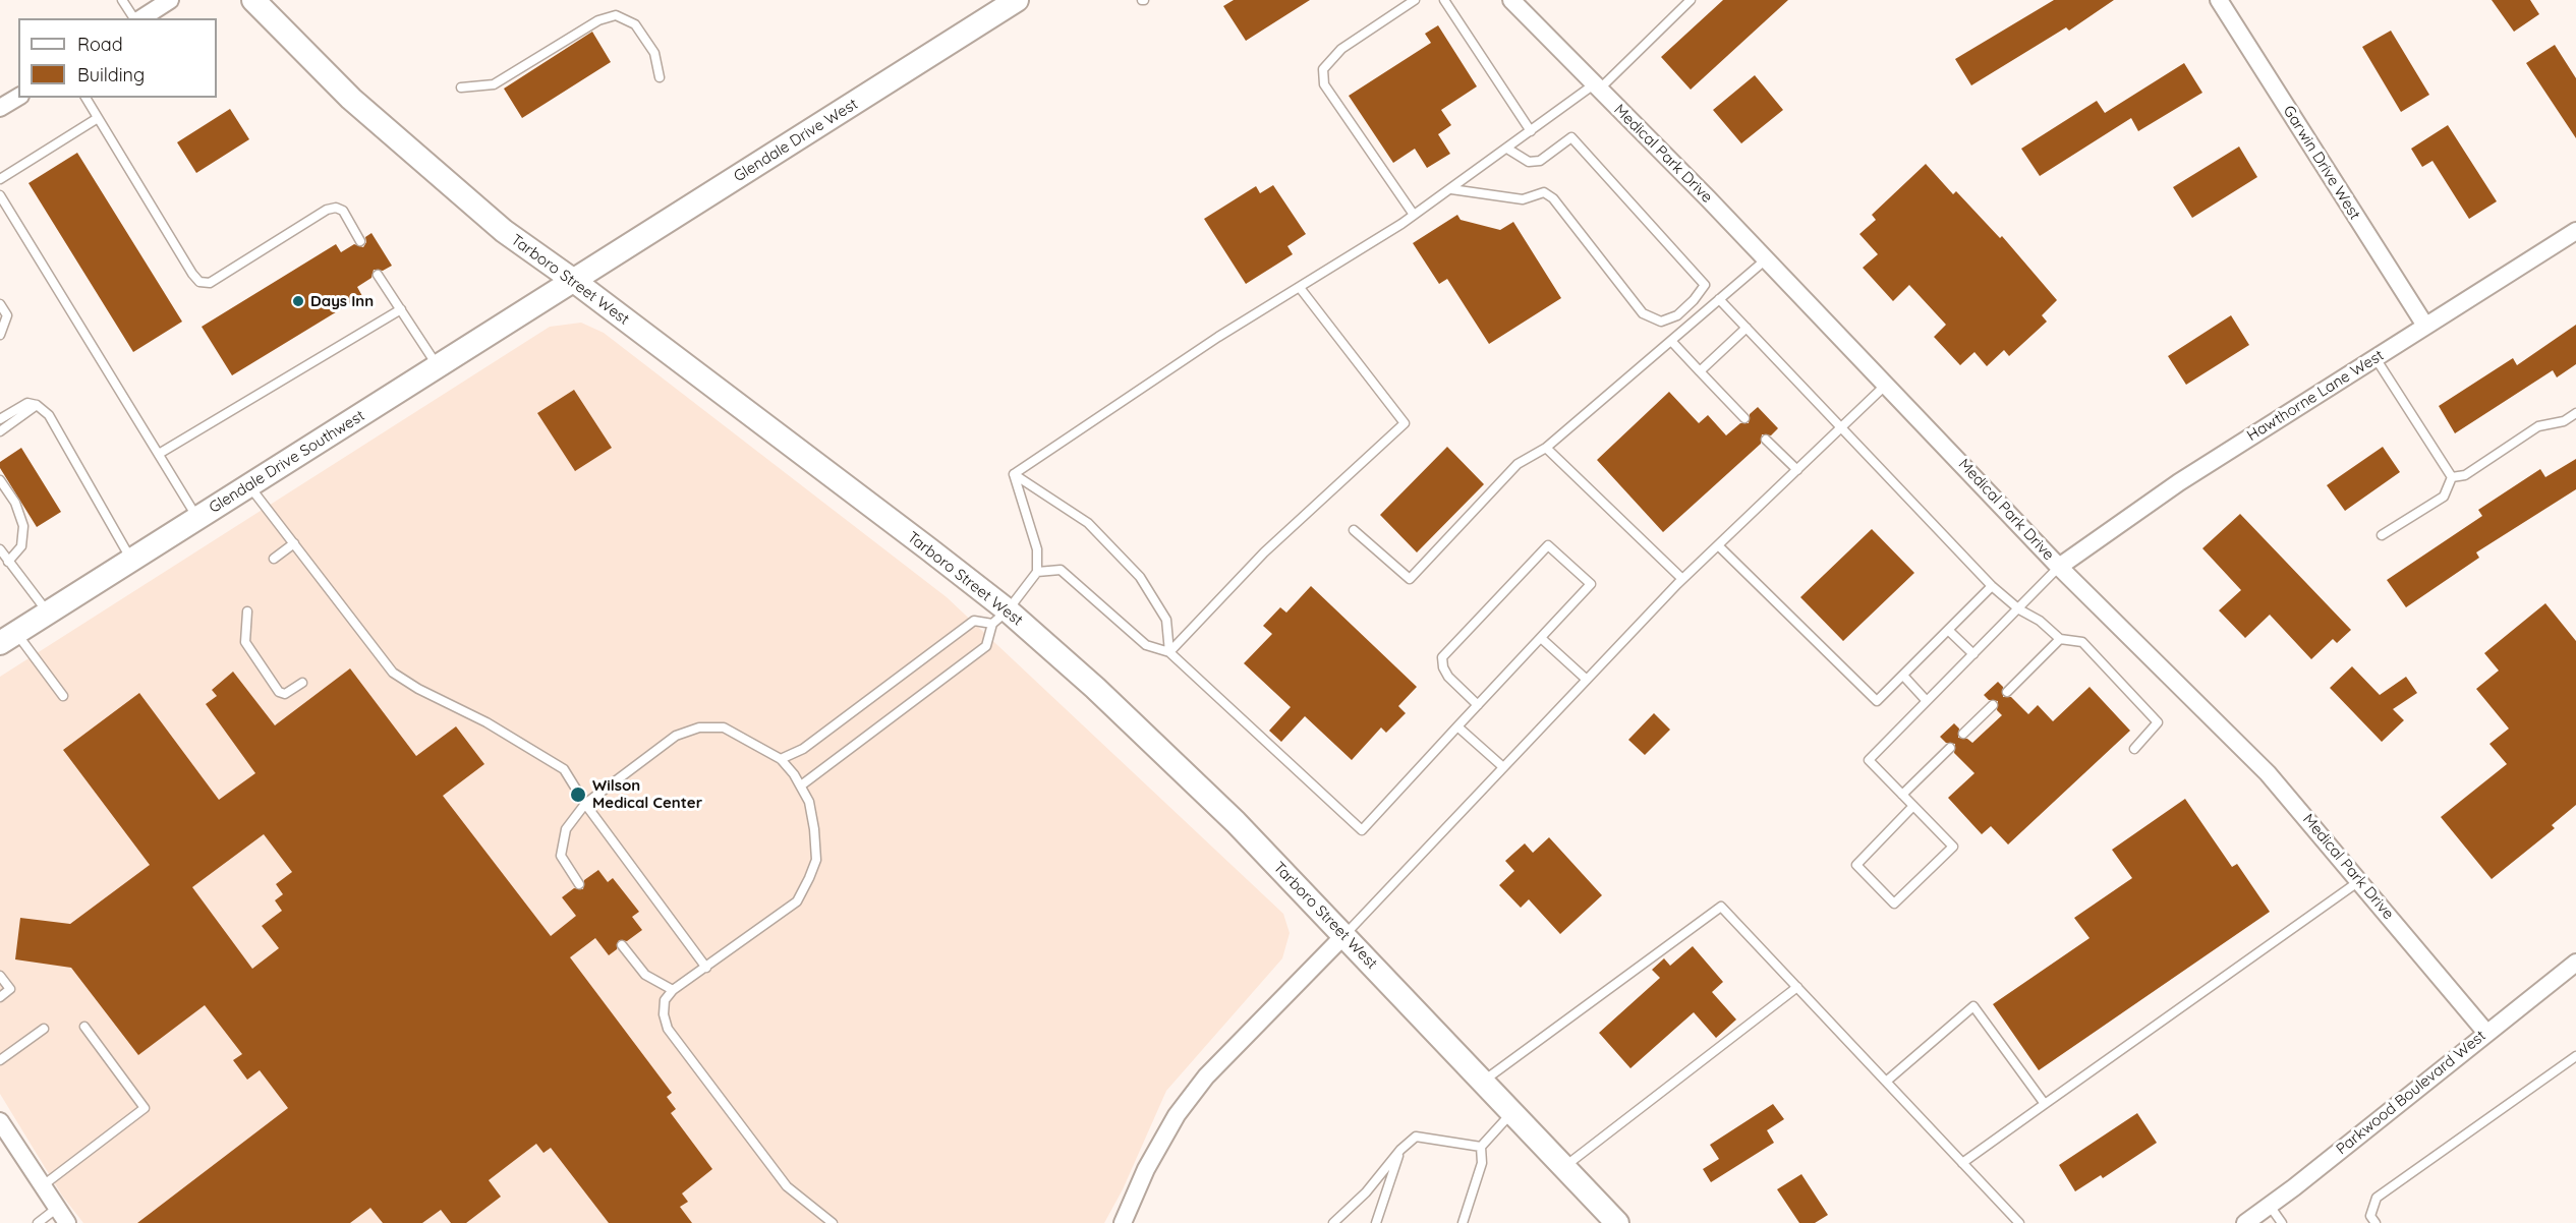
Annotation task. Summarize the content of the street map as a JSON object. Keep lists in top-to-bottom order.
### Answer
{
  "streets": {
    "main road": ["Glendale Drive West", "Tarboro Street West", "Glendale Drive Southwest"],
    "street": [
      "Medical Park Drive",
      "Garwin Drive West",
      "Hawthorne Lane West",
      "Parkwood Boulevard West"
    ]
  },
  "crossings": [
    ["Glendale Drive West", "Tarboro Street West"],
    ["Glendale Drive West", "Glendale Drive Southwest"],
    ["Medical Park Drive", "Hawthorne Lane West"],
    ["Medical Park Drive", "Parkwood Boulevard West"],
    ["Garwin Drive West", "Hawthorne Lane West"],
    ["Tarboro Street West", "Glendale Drive Southwest"]
  ],
  "places": ["Days Inn", "Wilson Medical Center"],
  "legend": ["Road", "Building"]
}
